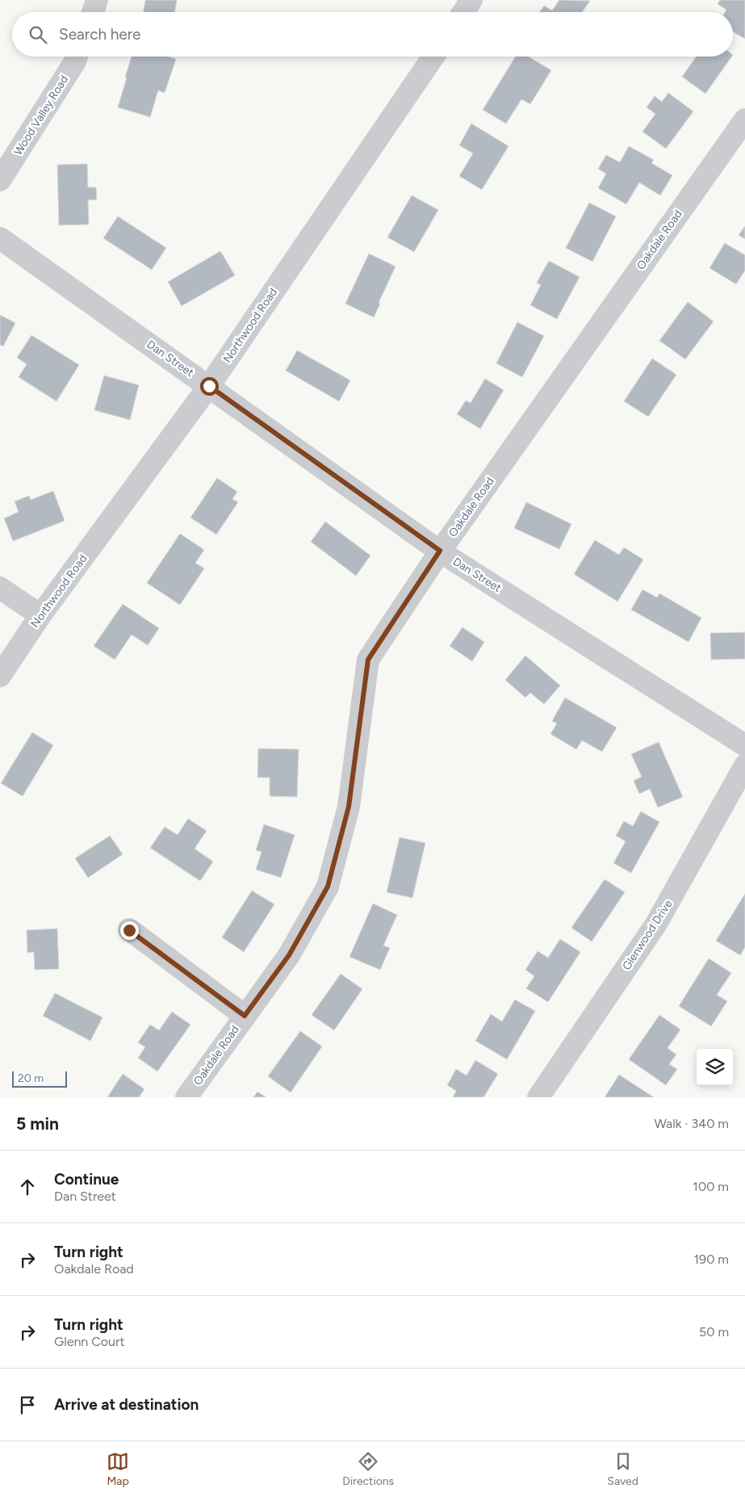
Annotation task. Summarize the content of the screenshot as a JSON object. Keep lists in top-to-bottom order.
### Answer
{
  "streets": {
    "street": [
      "Wood Valley Road",
      "Oakdale Road",
      "Northwood Road",
      "Dan Street",
      "Glenwood Drive"
    ]
  },
  "crossings": [
    ["Oakdale Road", "Dan Street"],
    ["Northwood Road", "Dan Street"]
  ],
  "scale_bar": "20 m",
  "page": {
    "search": "Search here",
    "scale": "20 m",
    "heading": ["5 min", "Walk · 340 m"],
    "list": [
      ["Continue", "Dan Street", "100 m"],
      ["Turn right", "Oakdale Road", "190 m"],
      ["Turn right", "Glenn Court", "50 m"],
      "Arrive at destination"
    ],
    "nav": ["Map", "Directions", "Saved"]
  }
}
